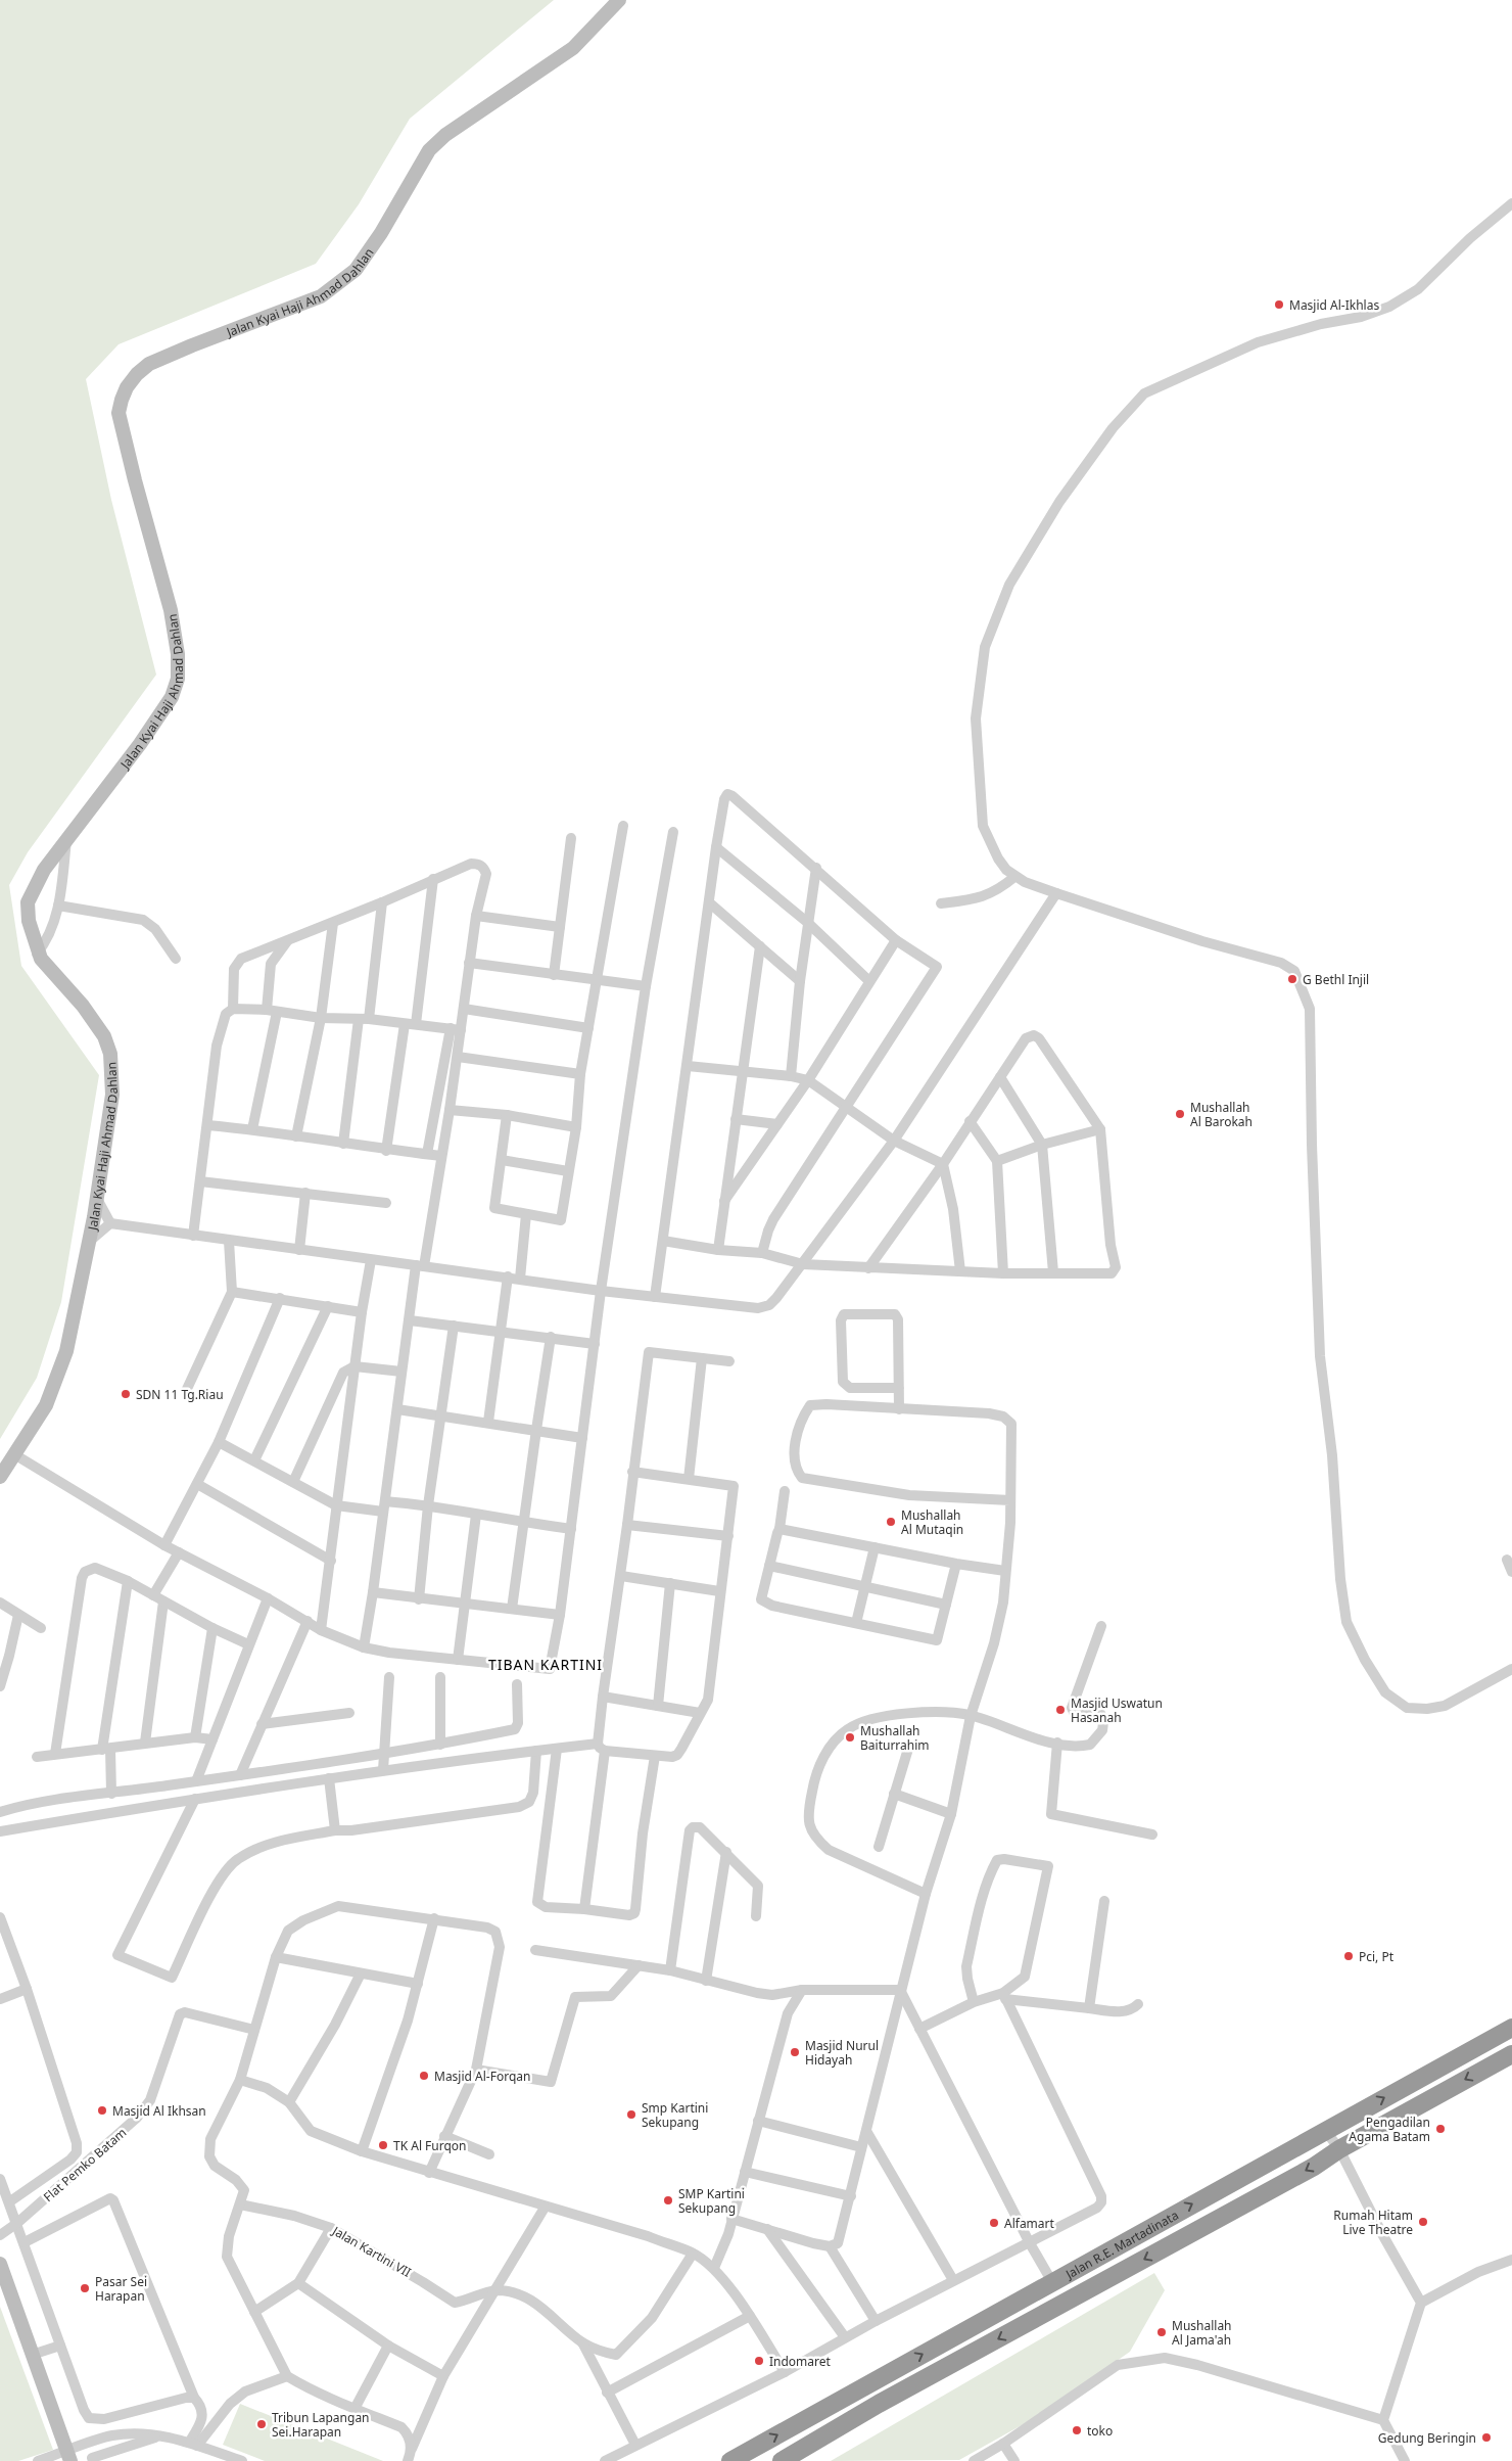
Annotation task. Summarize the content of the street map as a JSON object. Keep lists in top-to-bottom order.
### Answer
{
  "streets": {
    "highway": ["Jalan R.E. Martadinata"],
    "main road": ["Jalan Kyai Haji Ahmad Dahlan"],
    "street": ["Flat Pemko Batam", "Jalan Kartini VII"]
  },
  "districts": ["TIBAN KARTINI"],
  "places": [
    "Masjid Al-Ikhlas",
    "G Bethl Injil",
    "Mushallah Al Barokah",
    "SDN 11 Tg.Riau",
    "Mushallah Al Mutaqin",
    "Masjid Uswatun Hasanah",
    "Mushallah Baiturrahim",
    "Pci, Pt",
    "Masjid Nurul Hidayah",
    "Masjid Al-Forqan",
    "Masjid Al Ikhsan",
    "Smp Kartini Sekupang",
    "Pengadilan Agama Batam",
    "TK Al Furqon",
    "SMP Kartini Sekupang",
    "Rumah Hitam Live Theatre",
    "Alfamart",
    "Pasar Sei Harapan",
    "Mushallah Al Jama'ah",
    "Indomaret",
    "Tribun Lapangan Sei.Harapan",
    "toko",
    "Gedung Beringin"
  ]
}
